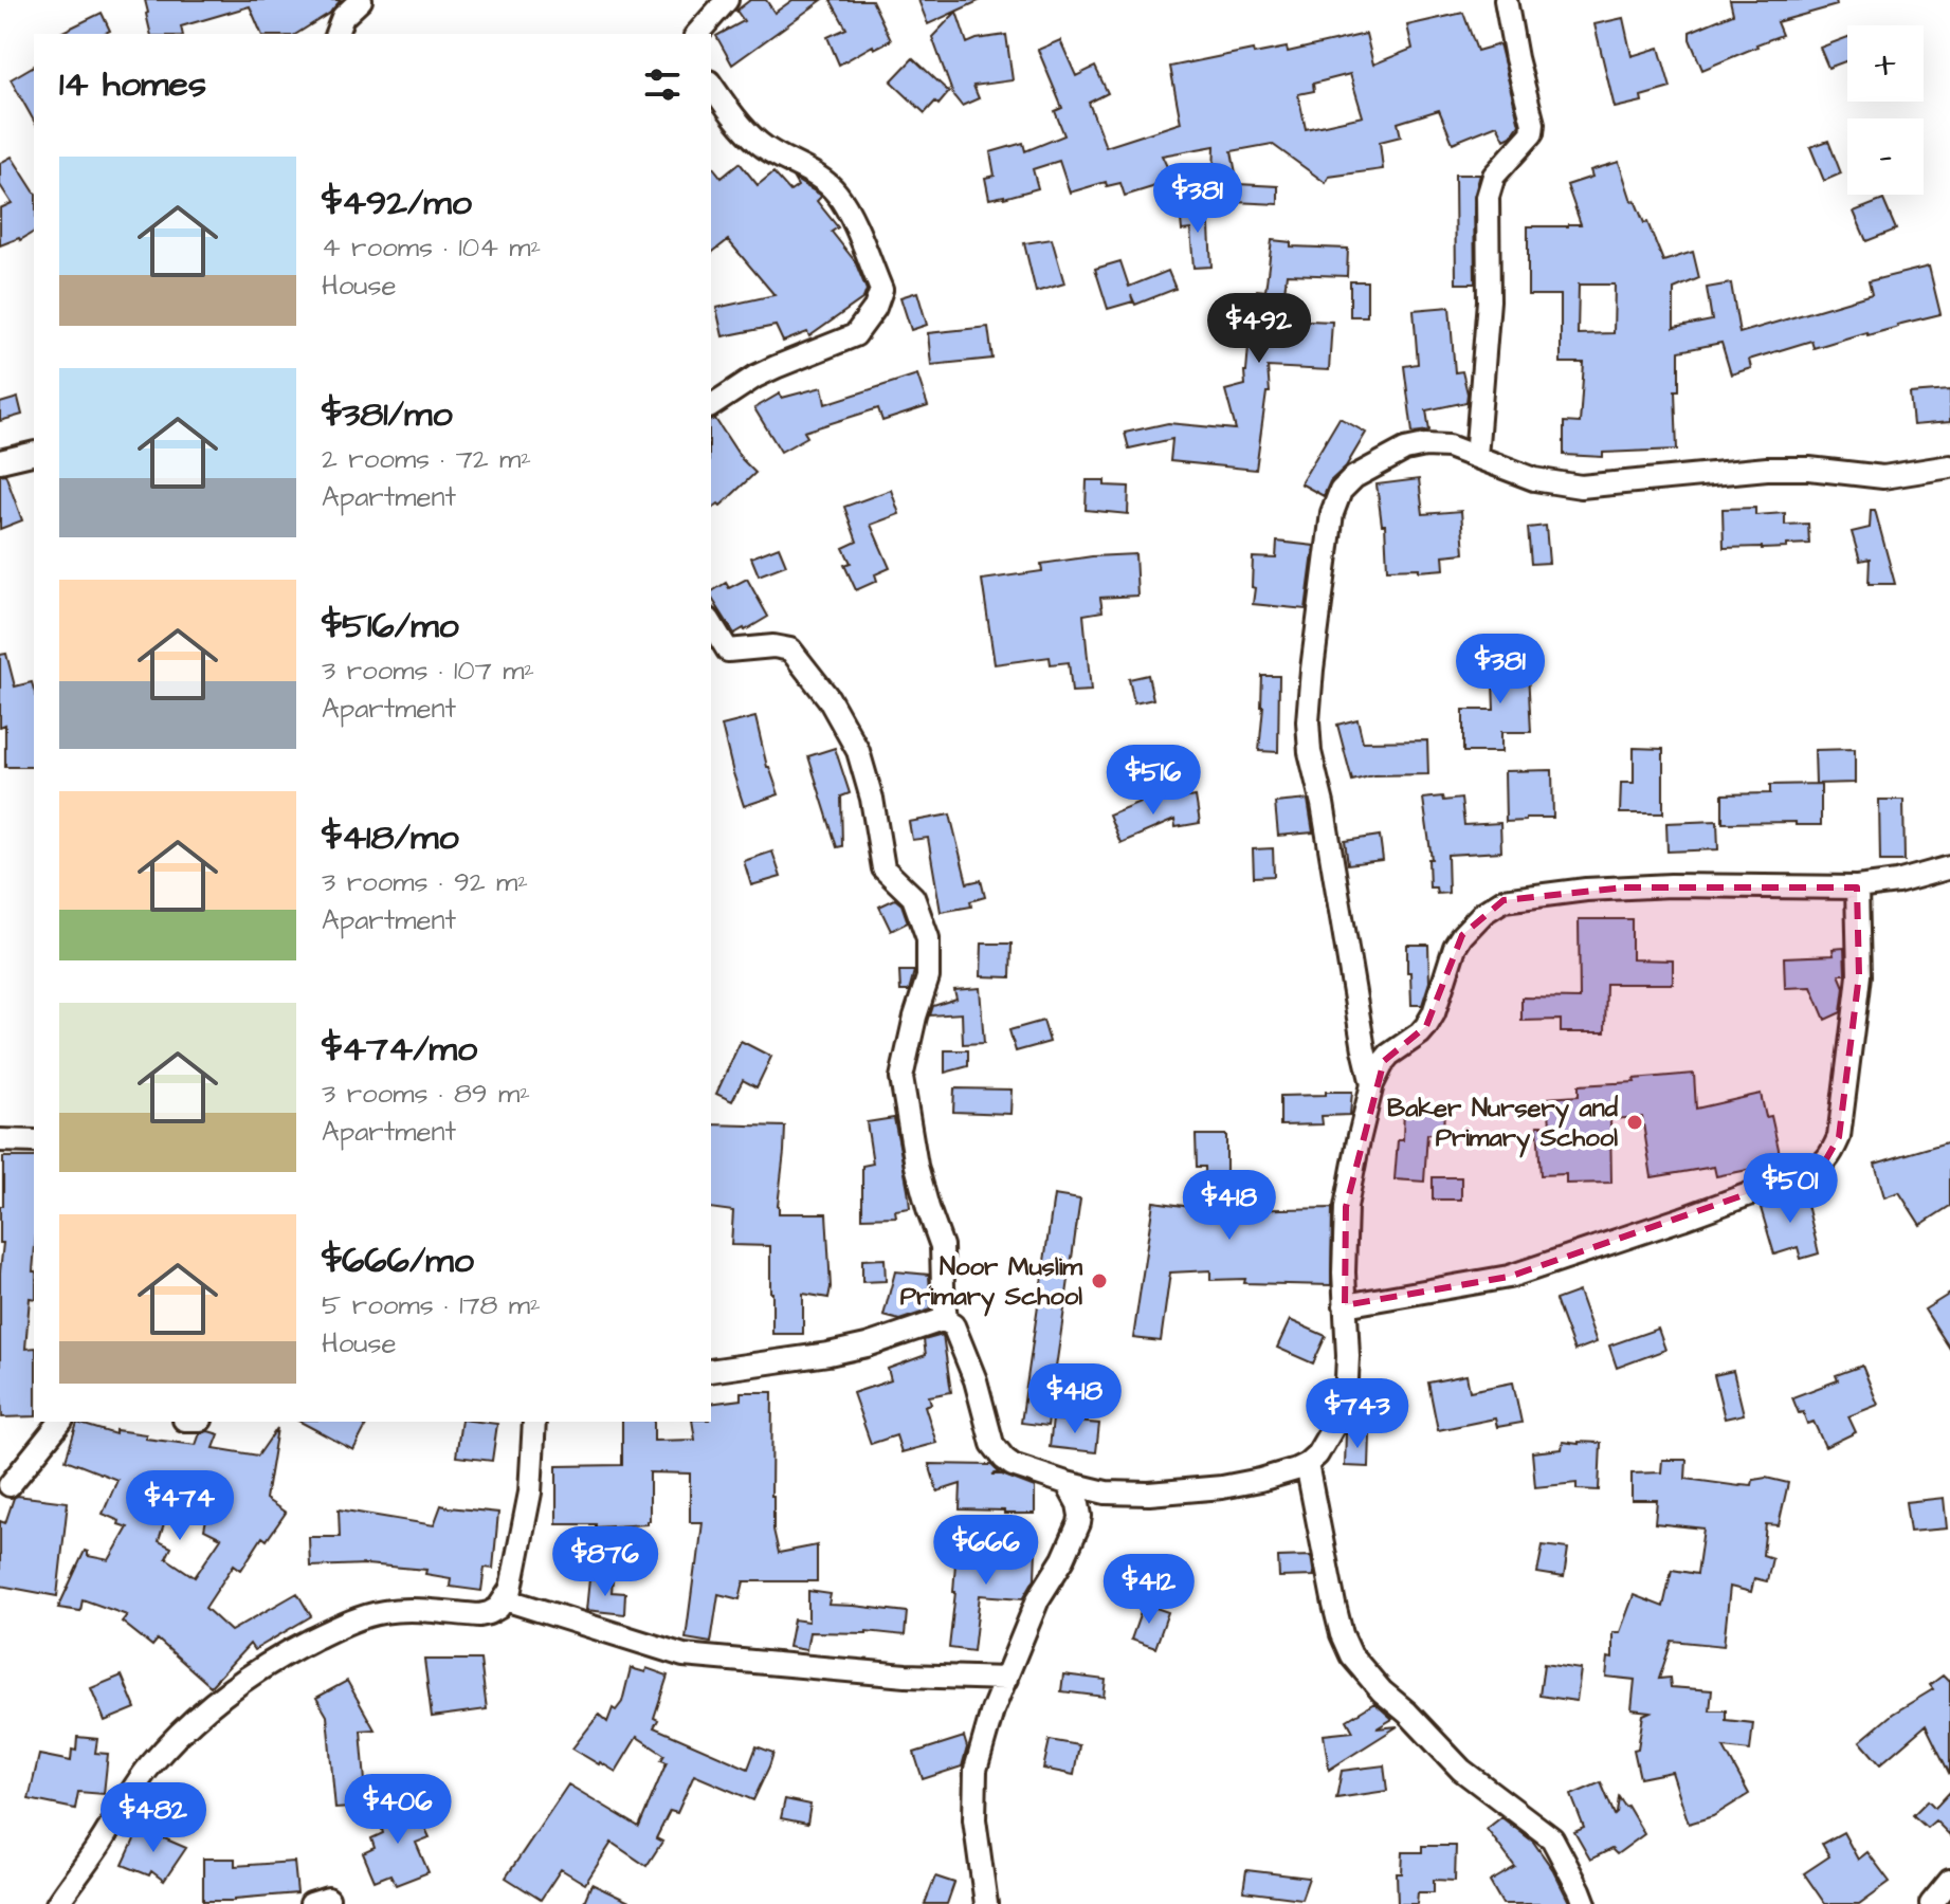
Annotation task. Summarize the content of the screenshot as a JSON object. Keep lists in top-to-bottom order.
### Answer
{
  "places": ["Baker Nursery and Primary School", "Noor Muslim Primary School"],
  "page": {
    "map_buttons": ["+", "−"],
    "heading": "14 homes",
    "list": [
      {
        "name": "$492/mo",
        "note": "4 rooms · 104 m² · House"
      },
      {
        "name": "$381/mo",
        "note": "2 rooms · 72 m² · Apartment"
      },
      {
        "name": "$516/mo",
        "note": "3 rooms · 107 m² · Apartment"
      },
      {
        "name": "$418/mo",
        "note": "3 rooms · 92 m² · Apartment"
      },
      {
        "name": "$474/mo",
        "note": "3 rooms · 89 m² · Apartment"
      },
      {
        "name": "$666/mo",
        "note": "5 rooms · 178 m² · House"
      }
    ],
    "price": [
      "$381",
      "$492",
      "$381",
      "$516",
      "$501",
      "$418",
      "$418",
      "$743",
      "$474",
      "$666",
      "$876",
      "$412",
      "$406",
      "$482"
    ]
  }
}
